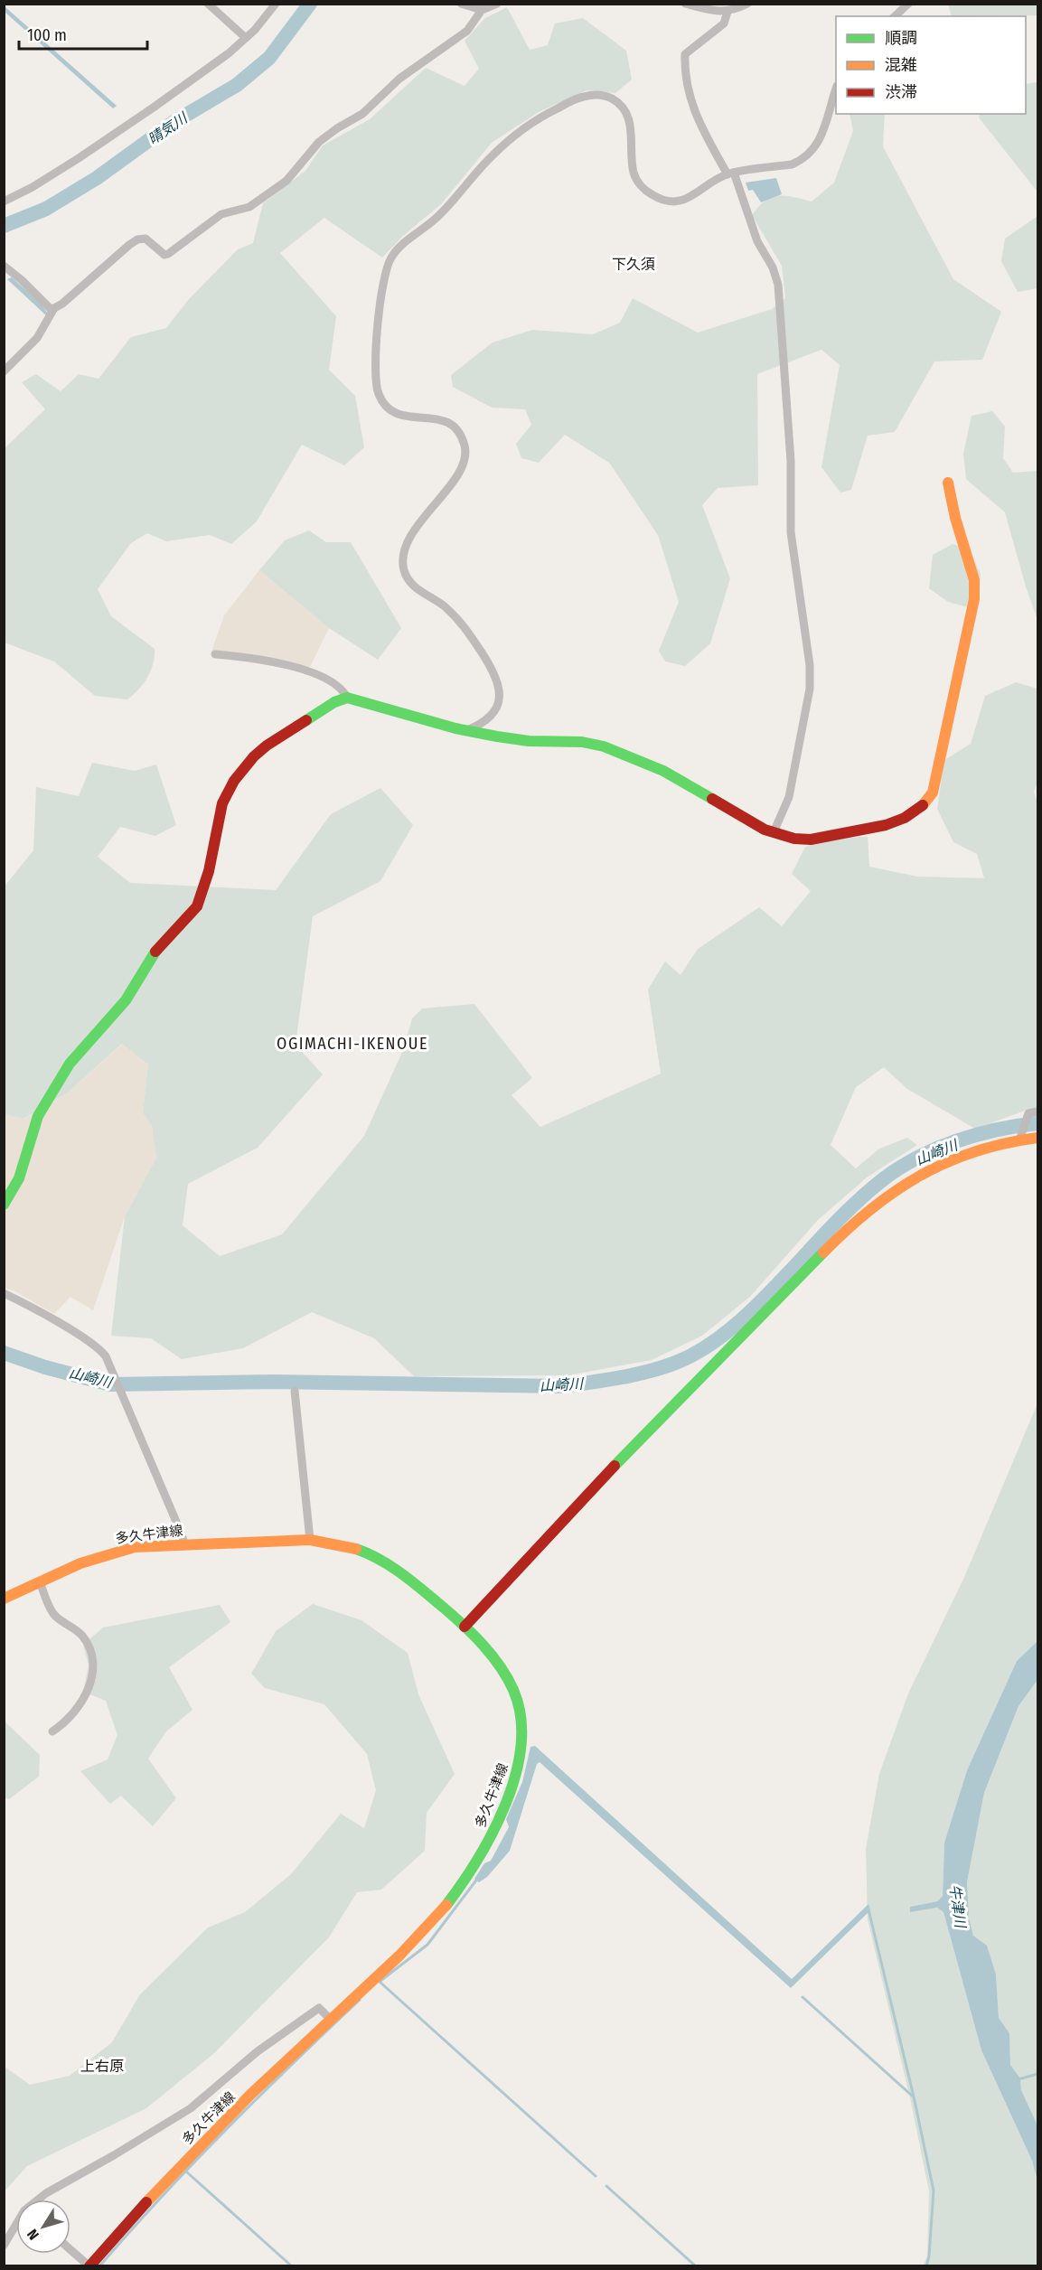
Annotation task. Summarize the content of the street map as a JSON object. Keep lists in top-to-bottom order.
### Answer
{
  "streets": {
    "street": ["多久牛津線"]
  },
  "districts": ["下久須", "OGIMACHI-IKENOUE", "上右原"],
  "water": ["晴気川", "山崎川", "牛津川"],
  "legend": ["順調", "混雑", "渋滞"],
  "scale_bar": "100 m",
  "north": "bottom left"
}
